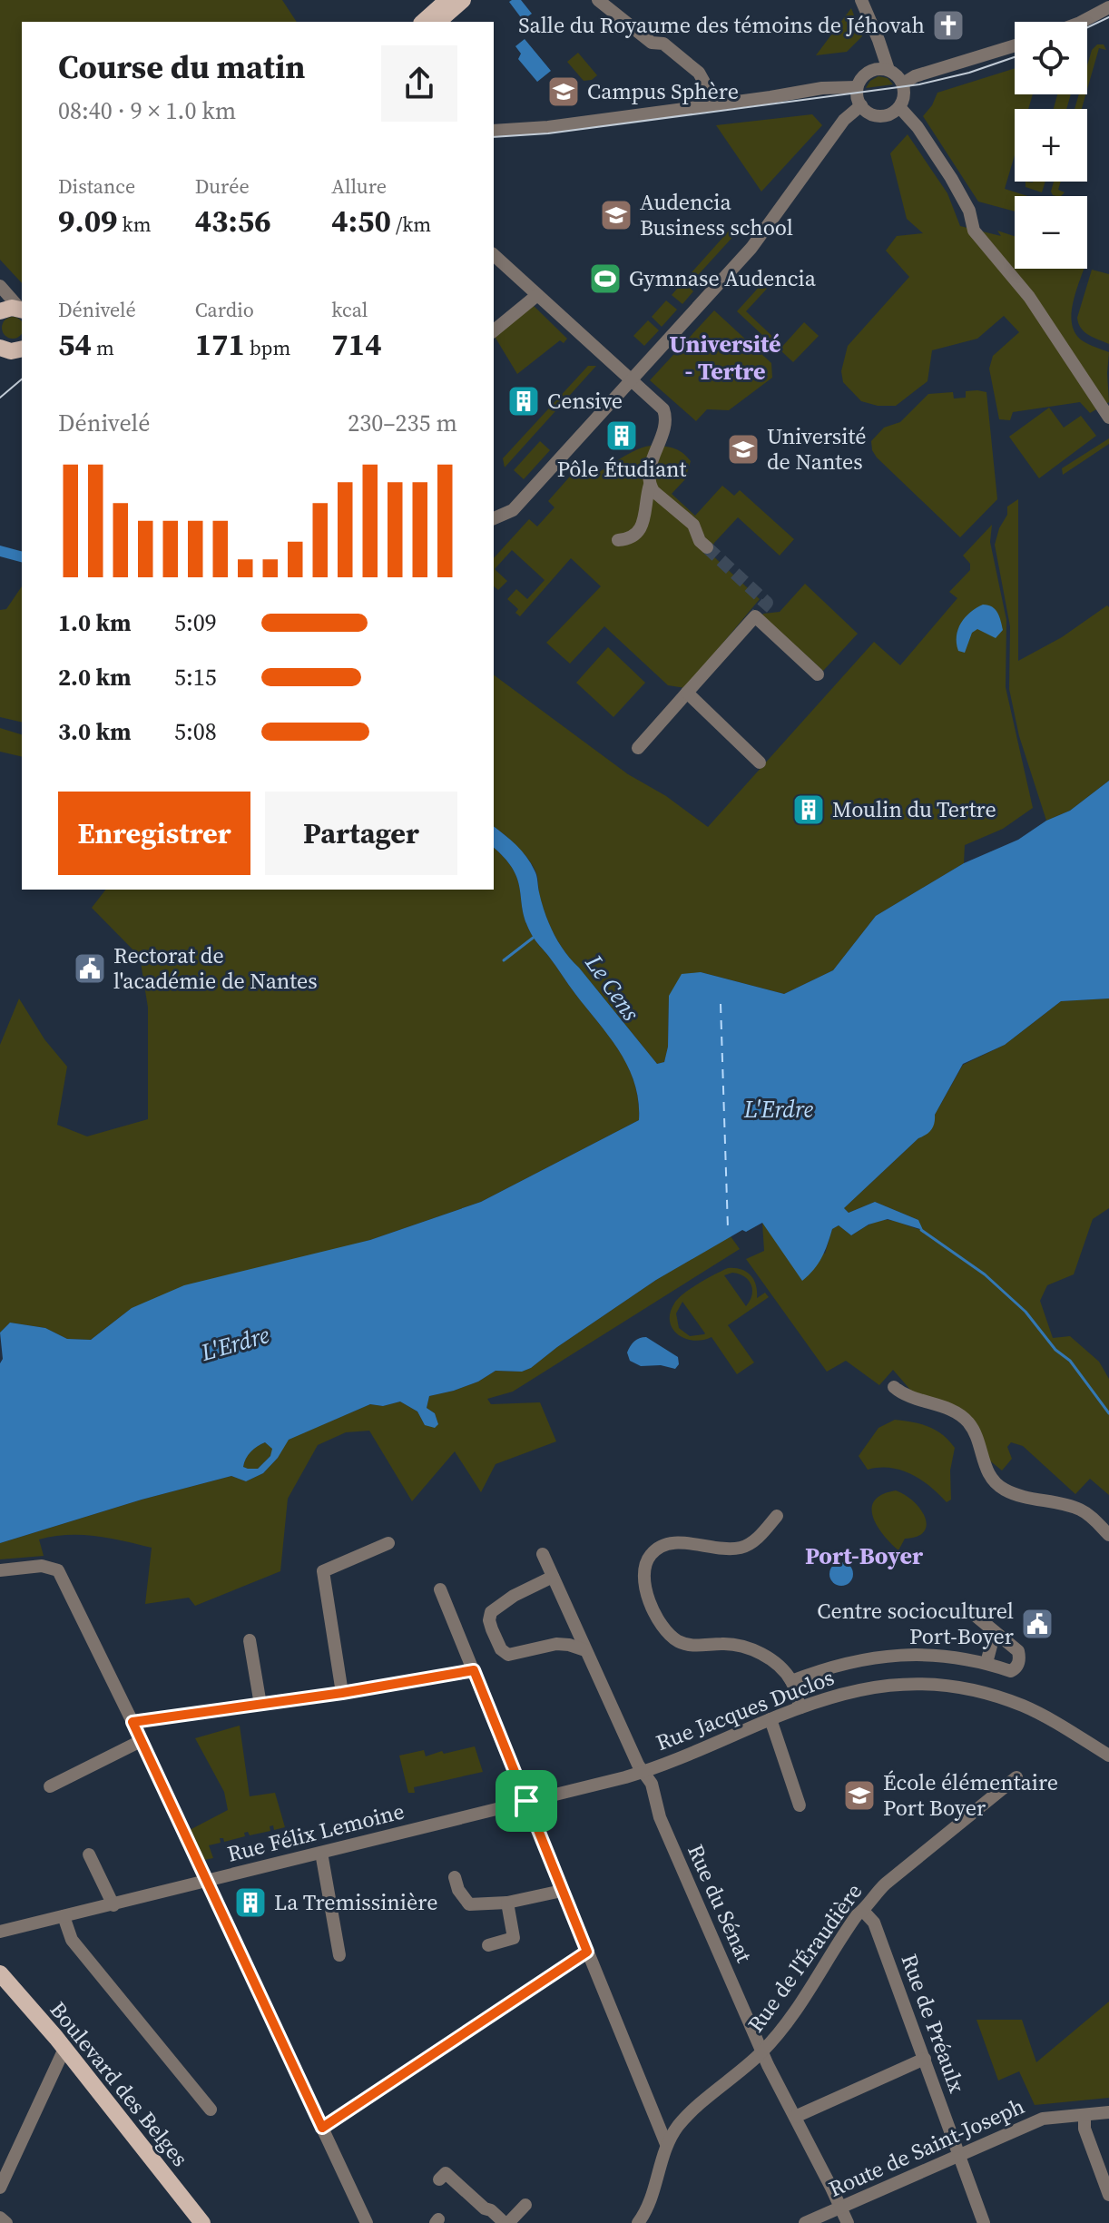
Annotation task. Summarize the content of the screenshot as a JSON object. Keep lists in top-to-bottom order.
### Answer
{
  "streets": {
    "main road": ["Boulevard des Belges"],
    "street": [
      "Rue Jacques Duclos",
      "Rue Félix Lemoine",
      "Rue du Sénat",
      "Rue de l'Éraudière",
      "Rue de Préaulx",
      "Route de Saint-Joseph"
    ]
  },
  "crossings": [
    ["Rue Jacques Duclos", "Rue Félix Lemoine"],
    ["Rue Jacques Duclos", "Rue du Sénat"],
    ["Rue Félix Lemoine", "Rue du Sénat"],
    ["Rue du Sénat", "Rue de l'Éraudière"],
    ["Rue du Sénat", "Route de Saint-Joseph"],
    ["Rue de l'Éraudière", "Rue de Préaulx"],
    ["Rue de Préaulx", "Route de Saint-Joseph"]
  ],
  "districts": ["Université - Tertre", "Port-Boyer"],
  "water": ["Le Cens", "L'Erdre"],
  "places": {
    "church": ["Salle du Royaume des témoins de Jéhovah"],
    "school or university": [
      "Campus Sphère",
      "Audencia Business school",
      "Université de Nantes",
      "École élémentaire Port Boyer"
    ],
    "sports": ["Gymnase Audencia"],
    "building": [
      "Censive",
      "Pôle Étudiant",
      "Moulin du Tertre",
      "La Tremissinière"
    ],
    "public building": ["Rectorat de l'académie de Nantes", "Centre socioculturel Port-Boyer"]
  },
  "page": {
    "map_buttons": ["+", "−"],
    "heading": ["Course du matin", "08:40 · 9 × 1.0 km"],
    "stats": [
      ["Distance", "9.09 km"],
      ["Durée", "43:56"],
      ["Allure", "4:50 /km"],
      ["Dénivelé", "54 m"],
      ["Cardio", "171 bpm"],
      ["kcal", "714"]
    ],
    "chart": ["Dénivelé", "230–235 m"],
    "list": [
      {
        "name": "1.0 km",
        "note": "5:09"
      },
      {
        "name": "2.0 km",
        "note": "5:15"
      },
      {
        "name": "3.0 km",
        "note": "5:08"
      }
    ],
    "buttons": ["Enregistrer", "Partager"]
  }
}
